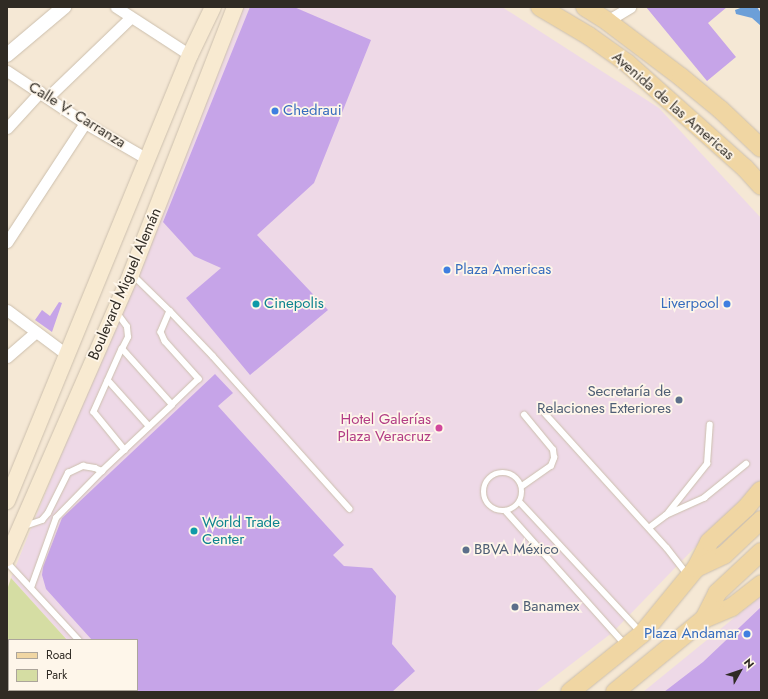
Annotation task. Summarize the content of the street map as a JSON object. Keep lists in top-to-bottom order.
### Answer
{
  "streets": {
    "main road": ["Avenida de las Americas", "Boulevard Miguel Alemán"],
    "street": ["Calle V. Carranza"]
  },
  "crossings": [
    ["Calle V. Carranza", "Boulevard Miguel Alemán"]
  ],
  "places": [
    "Chedraui",
    "Plaza Americas",
    "Cinepolis",
    "Liverpool",
    "Secretaría de Relaciones Exteriores",
    "Hotel Galerías Plaza Veracruz",
    "World Trade Center",
    "BBVA México",
    "Banamex",
    "Plaza Andamar"
  ],
  "legend": ["Road", "Park"],
  "north": "top right"
}
